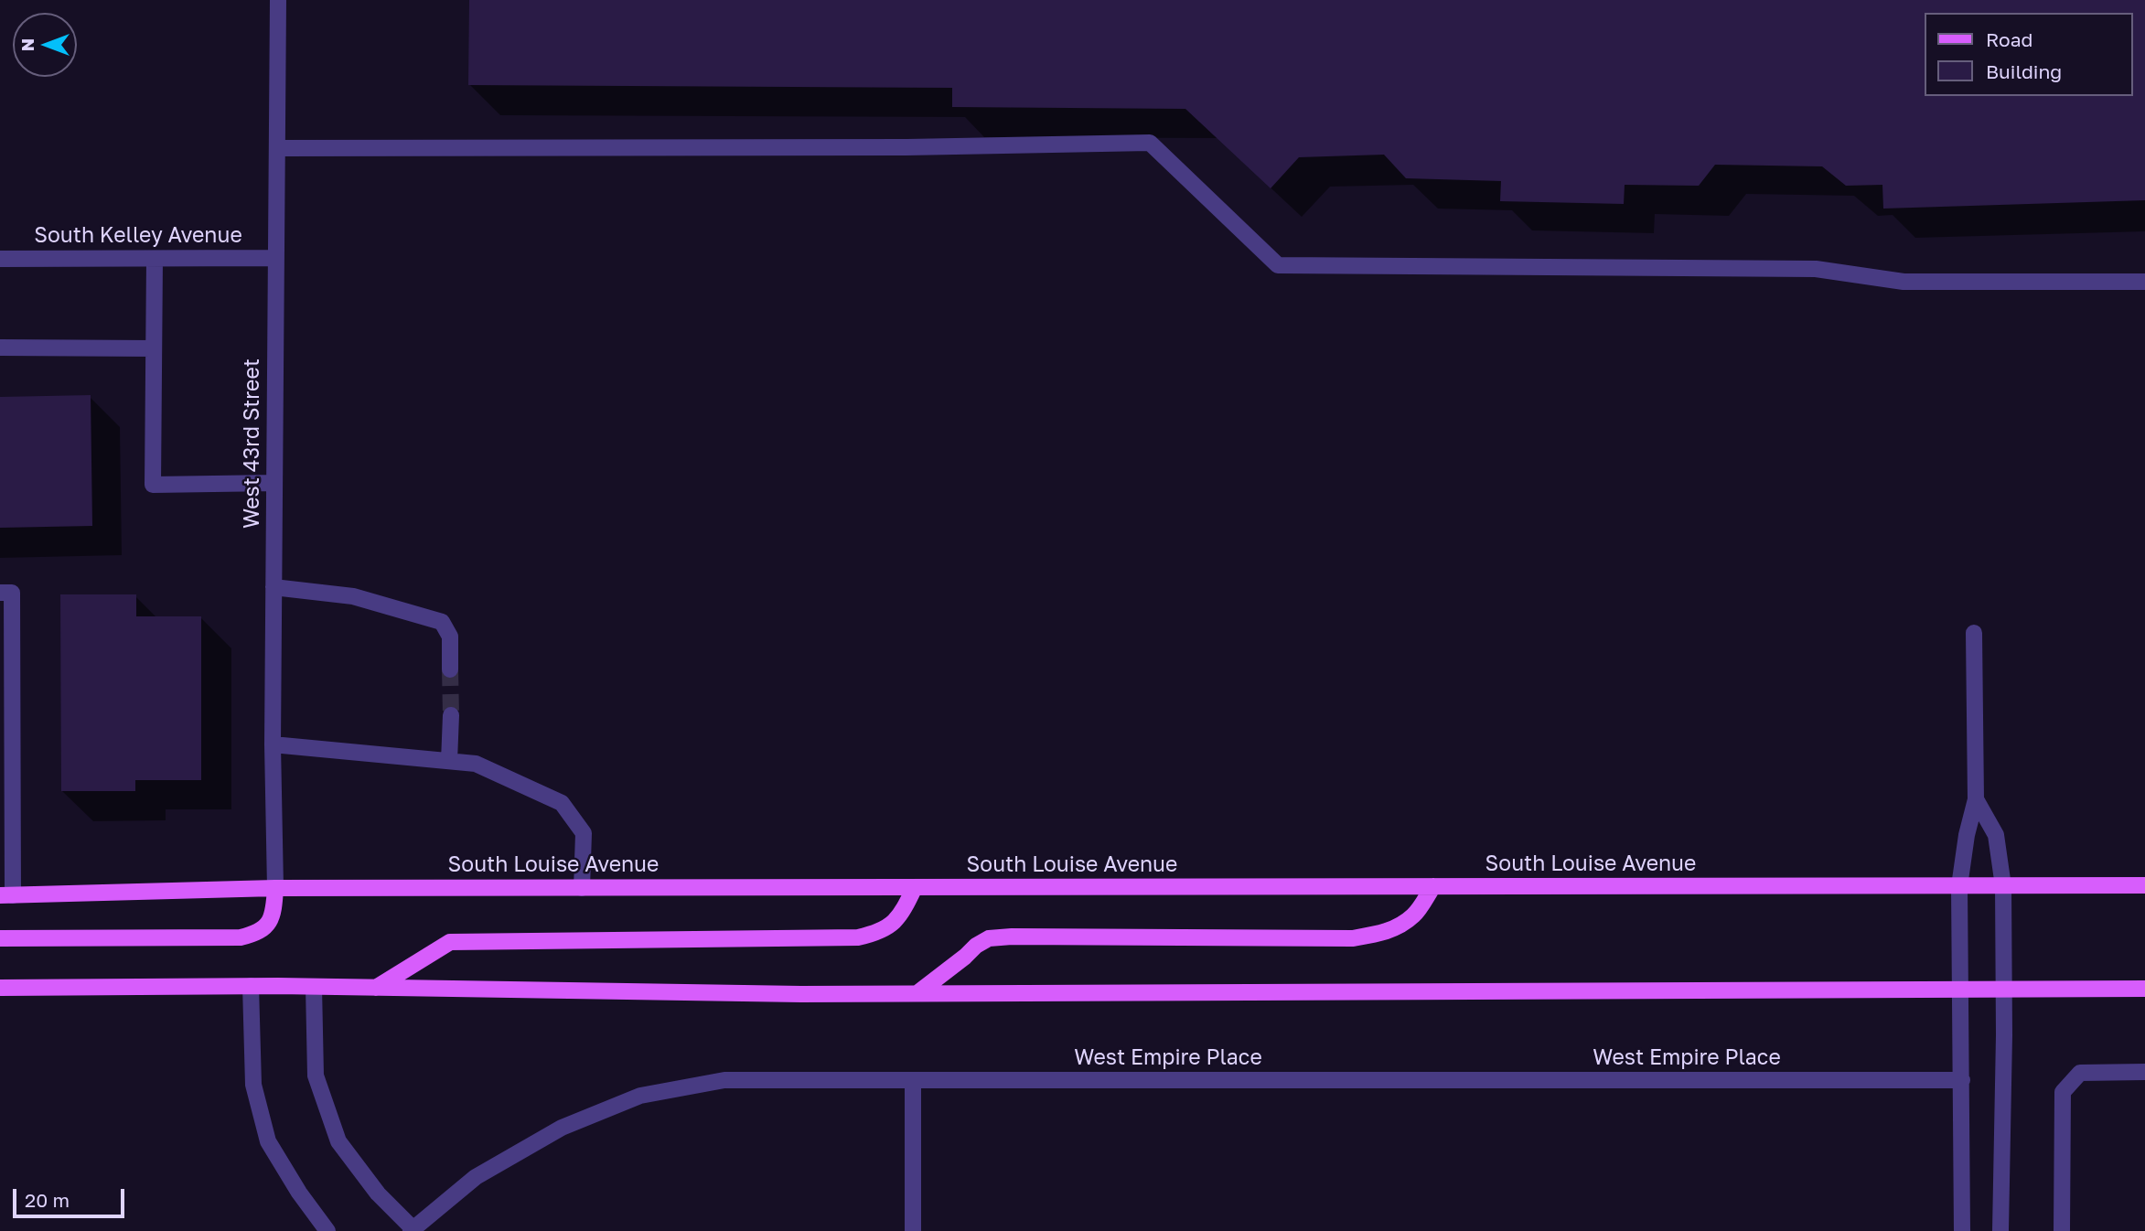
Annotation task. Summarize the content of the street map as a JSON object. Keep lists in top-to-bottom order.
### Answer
{
  "streets": {
    "main road": ["South Louise Avenue"],
    "street": ["South Kelley Avenue", "West 43rd Street", "West Empire Place"]
  },
  "crossings": [
    ["South Kelley Avenue", "West 43rd Street"],
    ["West 43rd Street", "South Louise Avenue"]
  ],
  "legend": ["Road", "Building"],
  "scale_bar": "20 m",
  "north": "left"
}
